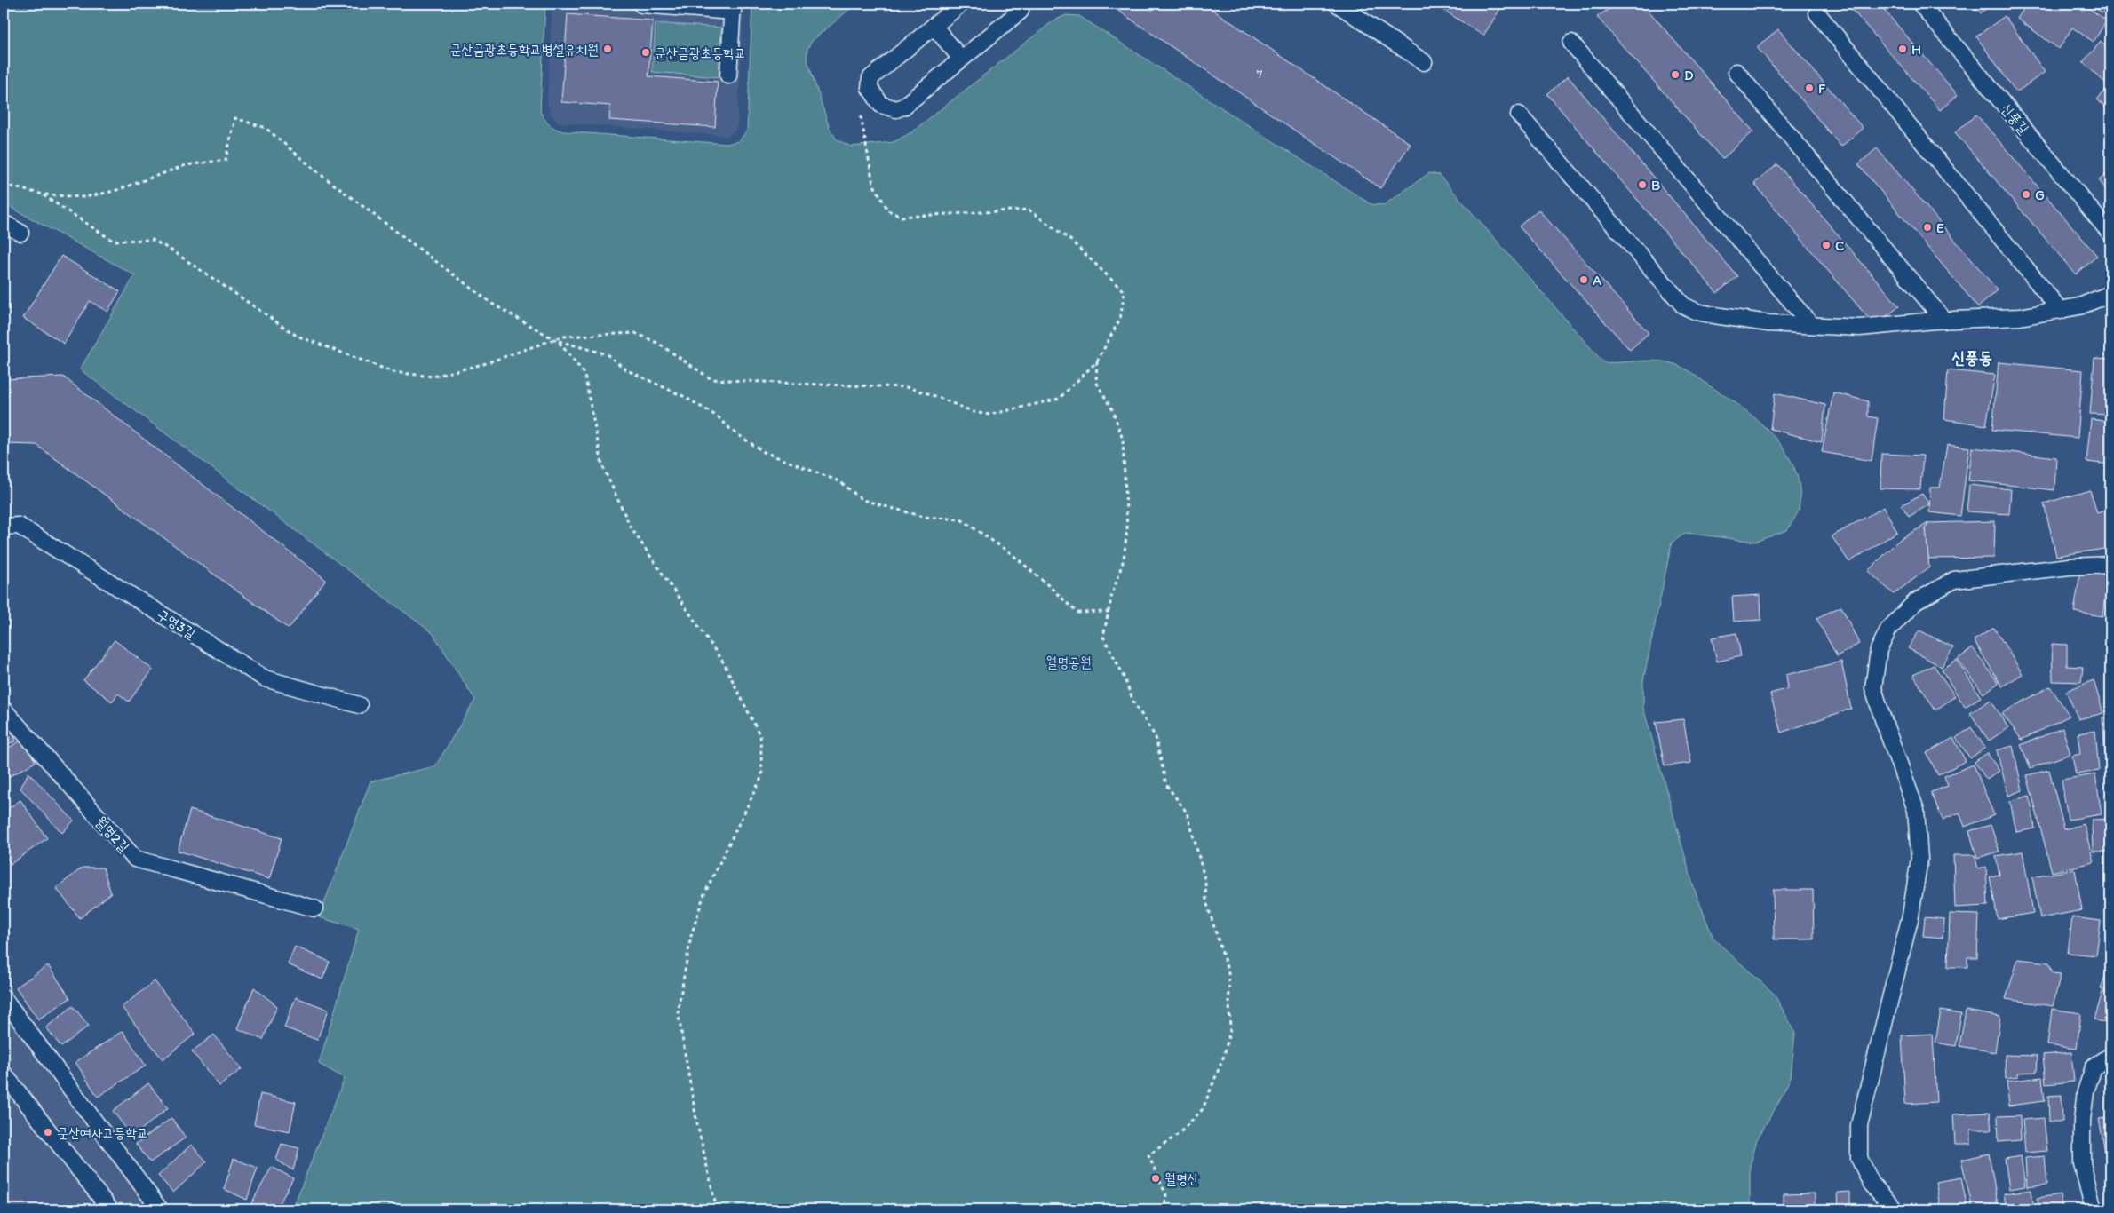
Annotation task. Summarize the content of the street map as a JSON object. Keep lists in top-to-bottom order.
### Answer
{
  "streets": {
    "lane": ["신풍길", "구영3길", "월명2길"]
  },
  "districts": ["신풍동"],
  "parks": ["월명공원"],
  "places": [
    "군산금광초등학교병설유치원",
    "H",
    "군산금광초등학교",
    "D",
    "F",
    "B",
    "G",
    "E",
    "C",
    "A",
    "군산여자고등학교",
    "월명산"
  ],
  "house_numbers": ["7"]
}
